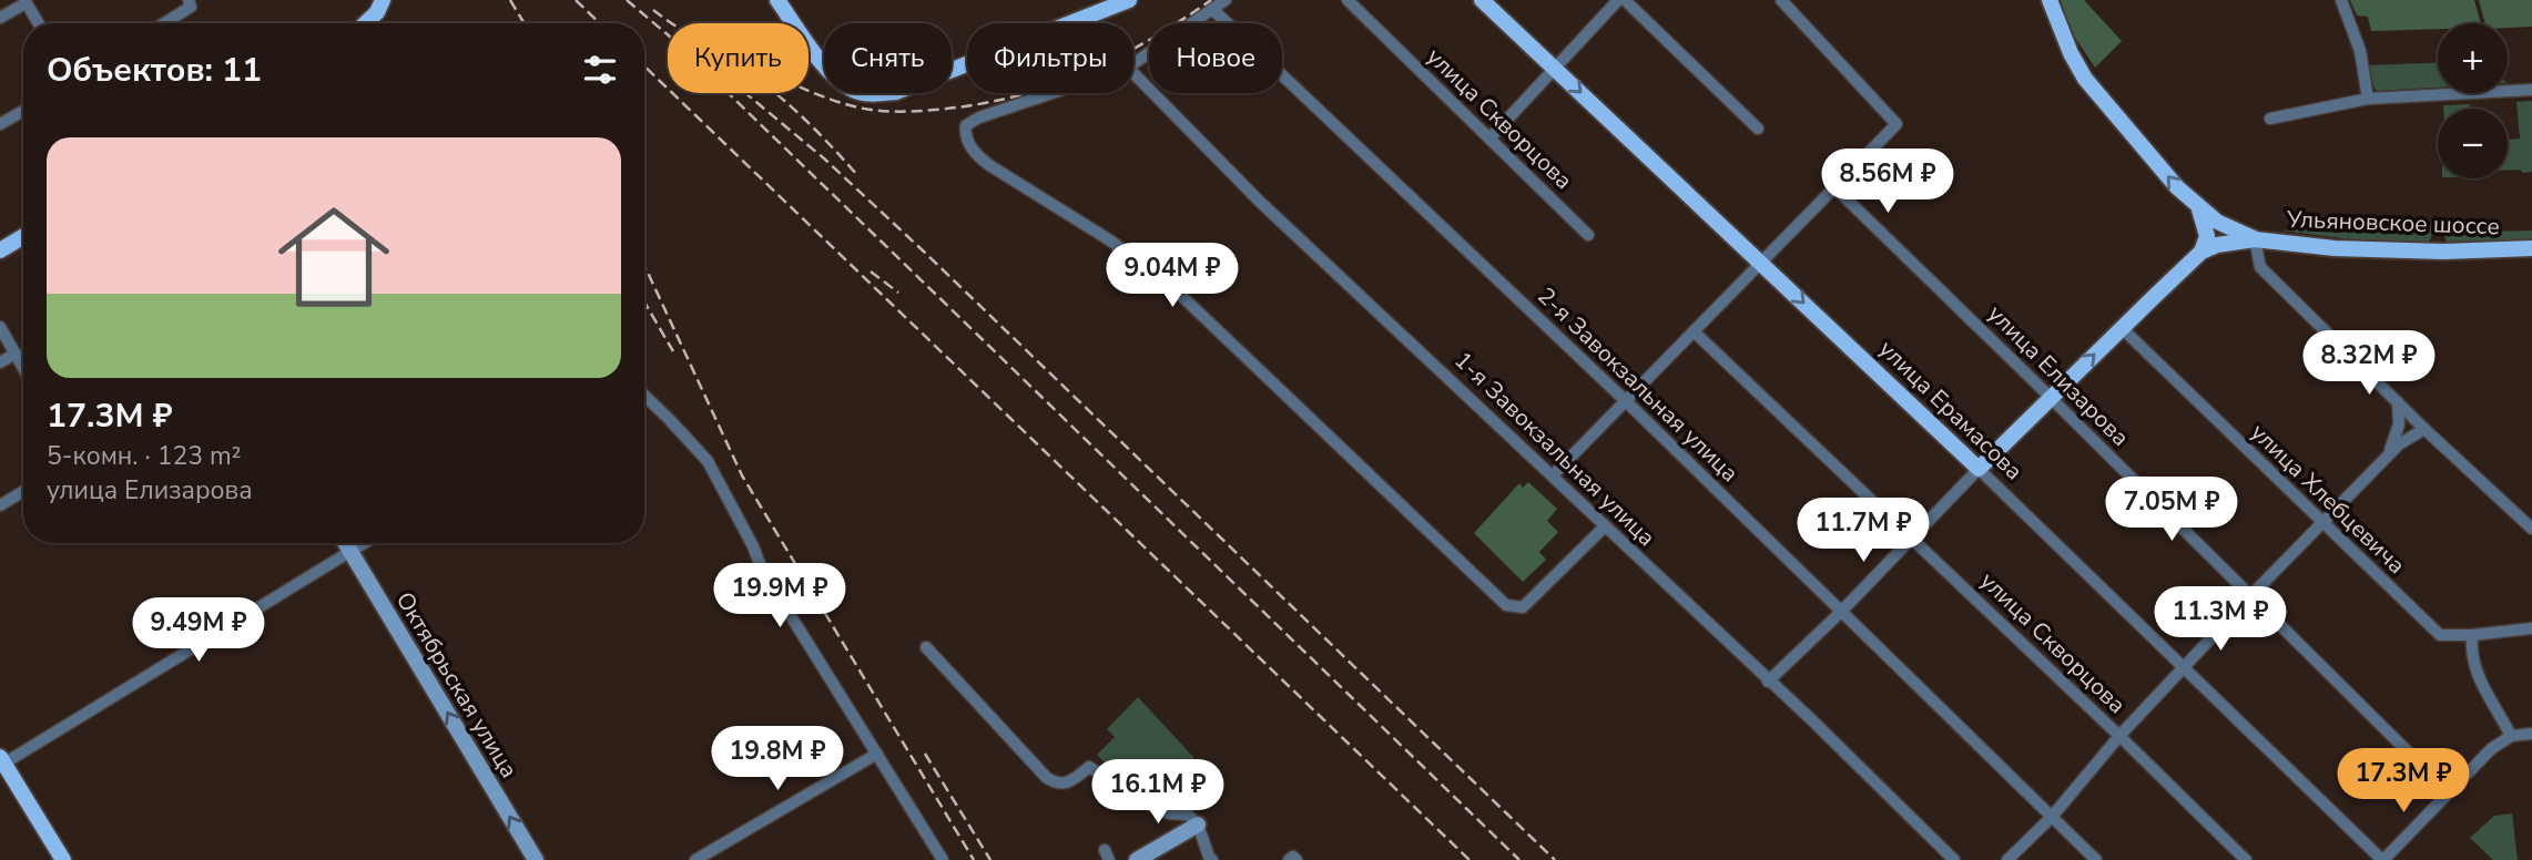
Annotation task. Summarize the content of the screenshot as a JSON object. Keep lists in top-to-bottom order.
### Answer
{
  "streets": {
    "main road": ["Ульяновское шоссе", "улица Ерамасова", "Октябрьская улица"],
    "street": [
      "улица Скворцова",
      "улица Елизарова",
      "2-я Завокзальная улица",
      "1-я Завокзальная улица",
      "улица Хлебцевича"
    ]
  },
  "one_way": ["улица Ерамасова", "Октябрьская улица"],
  "page": {
    "map_buttons": ["+", "−"],
    "chip": [
      "Купить",
      "Снять",
      "Фильтры",
      "Новое"
    ],
    "heading": "Объектов: 11",
    "list": [
      {
        "name": "17.3M ₽",
        "note": "5-комн. · 123 m² · улица Елизарова"
      }
    ],
    "price": [
      "8.56M ₽",
      "9.04M ₽",
      "8.32M ₽",
      "7.05M ₽",
      "11.7M ₽",
      "19.9M ₽",
      "11.3M ₽",
      "9.49M ₽",
      "19.8M ₽",
      "17.3M ₽",
      "16.1M ₽"
    ]
  }
}
